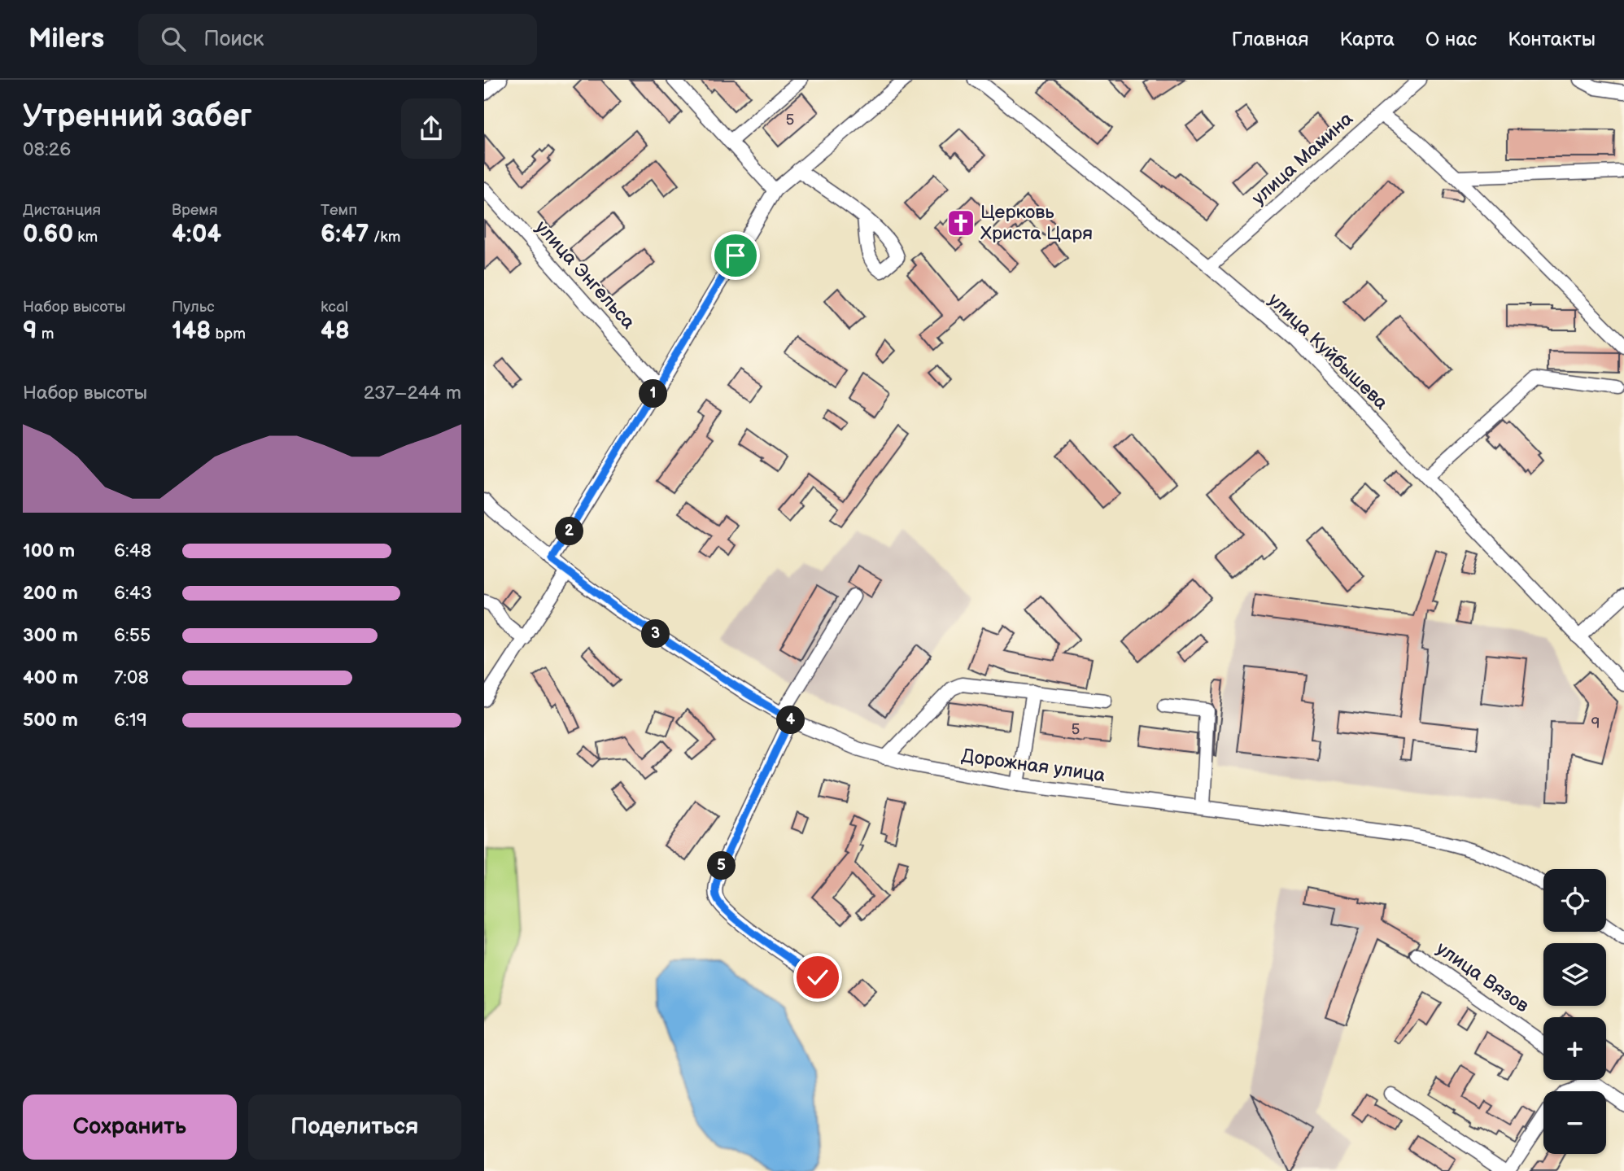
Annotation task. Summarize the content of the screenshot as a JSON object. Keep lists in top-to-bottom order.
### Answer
{
  "streets": {
    "street": [
      "улица Мамина",
      "улица Энгельса",
      "улица Куйбышева",
      "Дорожная улица",
      "улица Вязов"
    ]
  },
  "crossings": [
    ["улица Мамина", "улица Куйбышева"]
  ],
  "places": {
    "church": ["Церковь Христа Царя"]
  },
  "house_numbers": ["5", "9", "5"],
  "page": {
    "header": "Milers",
    "search": "Поиск",
    "nav": [
      "Главная",
      "Карта",
      "О нас",
      "Контакты"
    ],
    "heading": ["Утренний забег", "08:26"],
    "stats": [
      ["Дистанция", "0.60 km"],
      ["Время", "4:04"],
      ["Темп", "6:47 /km"],
      ["Набор высоты", "9 m"],
      ["Пульс", "148 bpm"],
      ["kcal", "48"]
    ],
    "chart": ["Набор высоты", "237–244 m"],
    "pins": [
      "1",
      "2",
      "3",
      "4",
      "5"
    ],
    "list": [
      {
        "name": "100 m",
        "note": "6:48"
      },
      {
        "name": "200 m",
        "note": "6:43"
      },
      {
        "name": "300 m",
        "note": "6:55"
      },
      {
        "name": "400 m",
        "note": "7:08"
      },
      {
        "name": "500 m",
        "note": "6:19"
      }
    ],
    "map_buttons": ["+", "−"],
    "buttons": ["Сохранить", "Поделиться"]
  }
}
